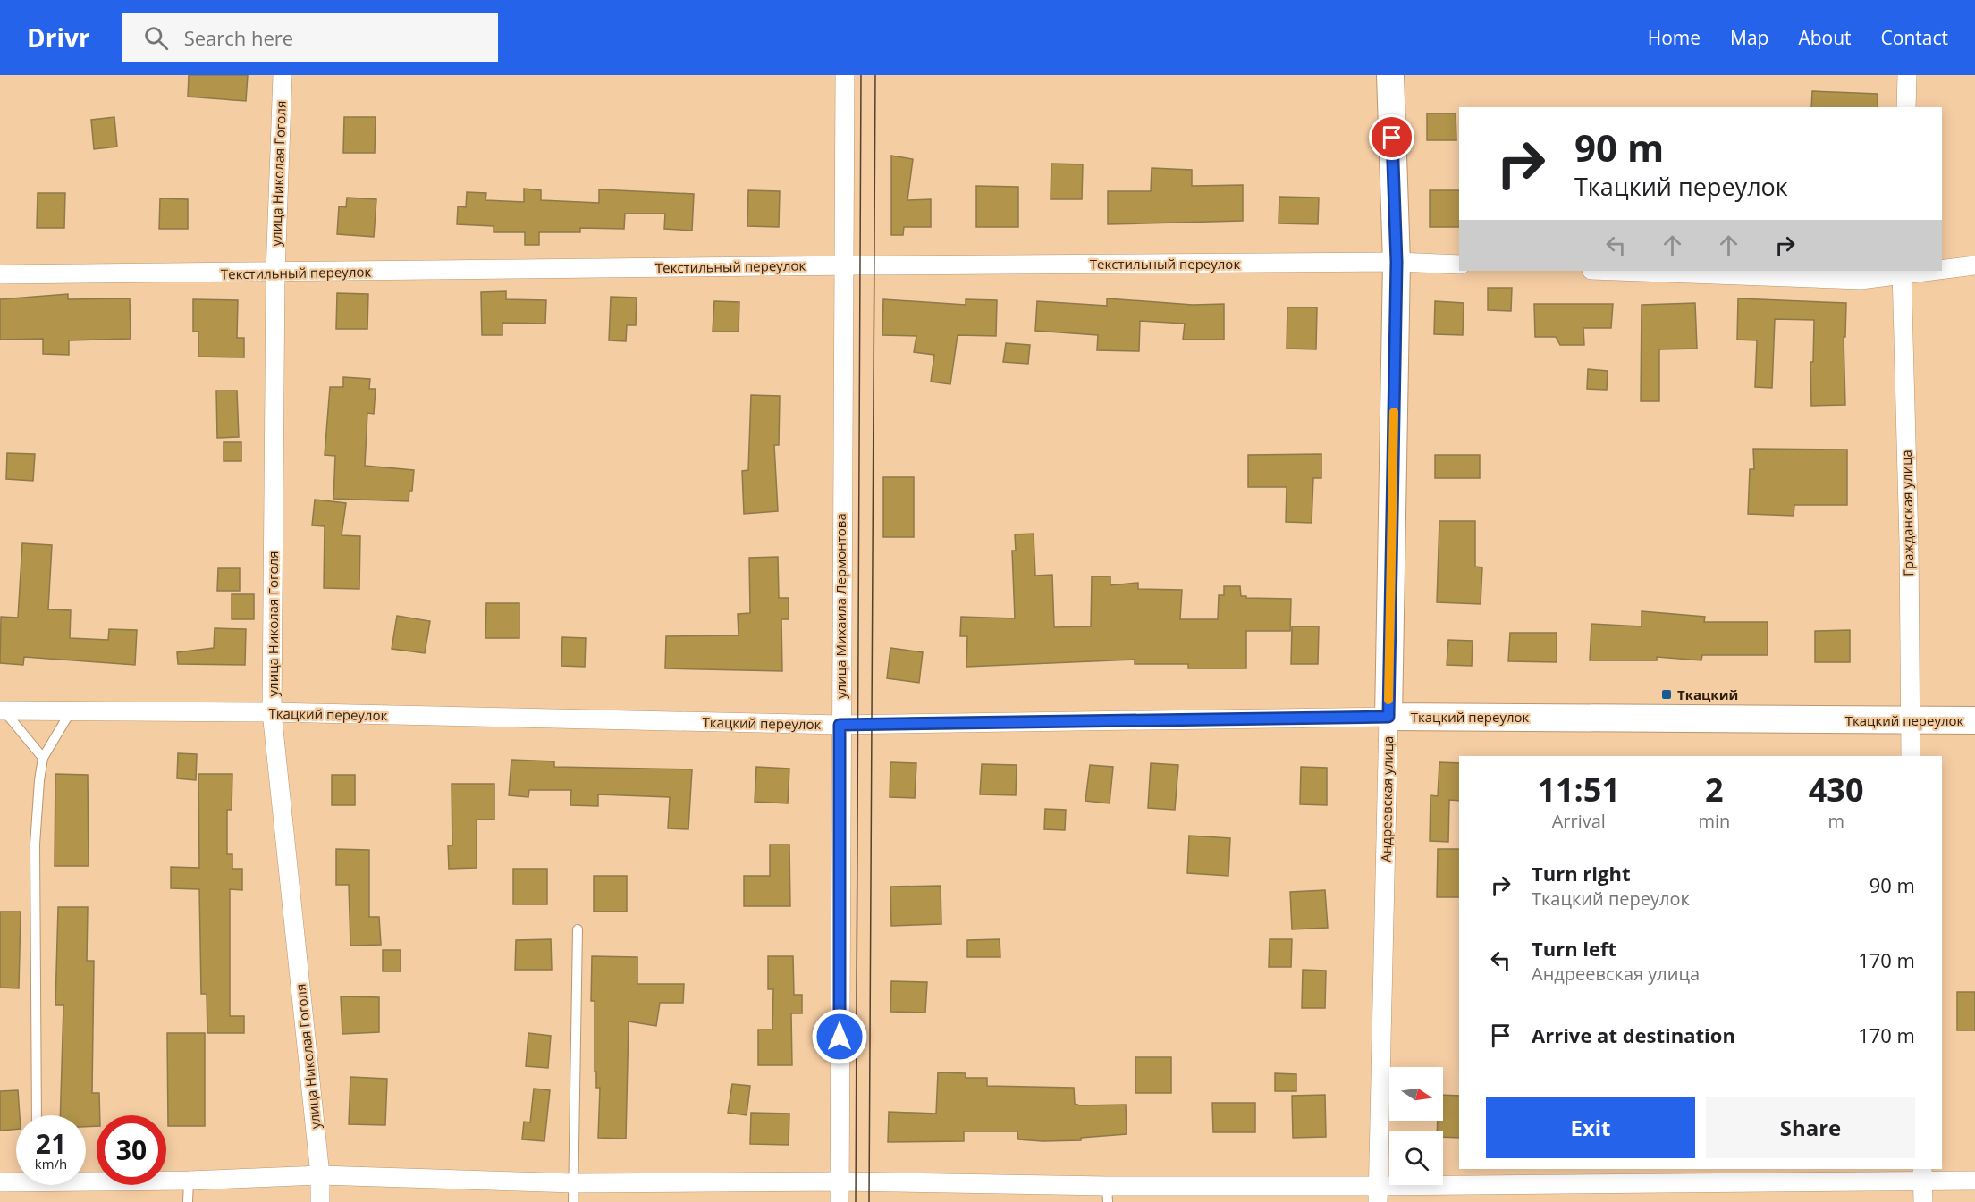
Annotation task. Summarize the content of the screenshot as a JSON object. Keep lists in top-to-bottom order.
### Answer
{
  "streets": {
    "street": [
      "улица Николая Гоголя",
      "Текстильный переулок",
      "Гражданская улица",
      "улица Михаила Лермонтова",
      "Ткацкий переулок",
      "Андреевская улица"
    ]
  },
  "crossings": [
    ["улица Николая Гоголя", "Текстильный переулок"],
    ["улица Николая Гоголя", "Ткацкий переулок"],
    ["Текстильный переулок", "улица Михаила Лермонтова"],
    ["Текстильный переулок", "Андреевская улица"],
    ["Гражданская улица", "Ткацкий переулок"],
    ["улица Михаила Лермонтова", "Ткацкий переулок"],
    ["Ткацкий переулок", "Андреевская улица"]
  ],
  "places": {
    "transit": ["Ткацкий"]
  },
  "north": "right",
  "page": {
    "header": "Drivr",
    "search": "Search here",
    "nav": [
      "Home",
      "Map",
      "About",
      "Contact"
    ],
    "turn": ["90 m", "Ткацкий переулок"],
    "eta": [
      "11:51",
      "Arrival",
      "2",
      "min",
      "430",
      "m"
    ],
    "list": [
      {
        "name": "Turn right",
        "note": "Ткацкий переулок",
        "value": "90 m"
      },
      {
        "name": "Turn left",
        "note": "Андреевская улица",
        "value": "170 m"
      },
      {
        "name": "Arrive at destination",
        "value": "170 m"
      }
    ],
    "buttons": ["Exit", "Share"],
    "speed": "21 km/h",
    "limit": "30"
  }
}
